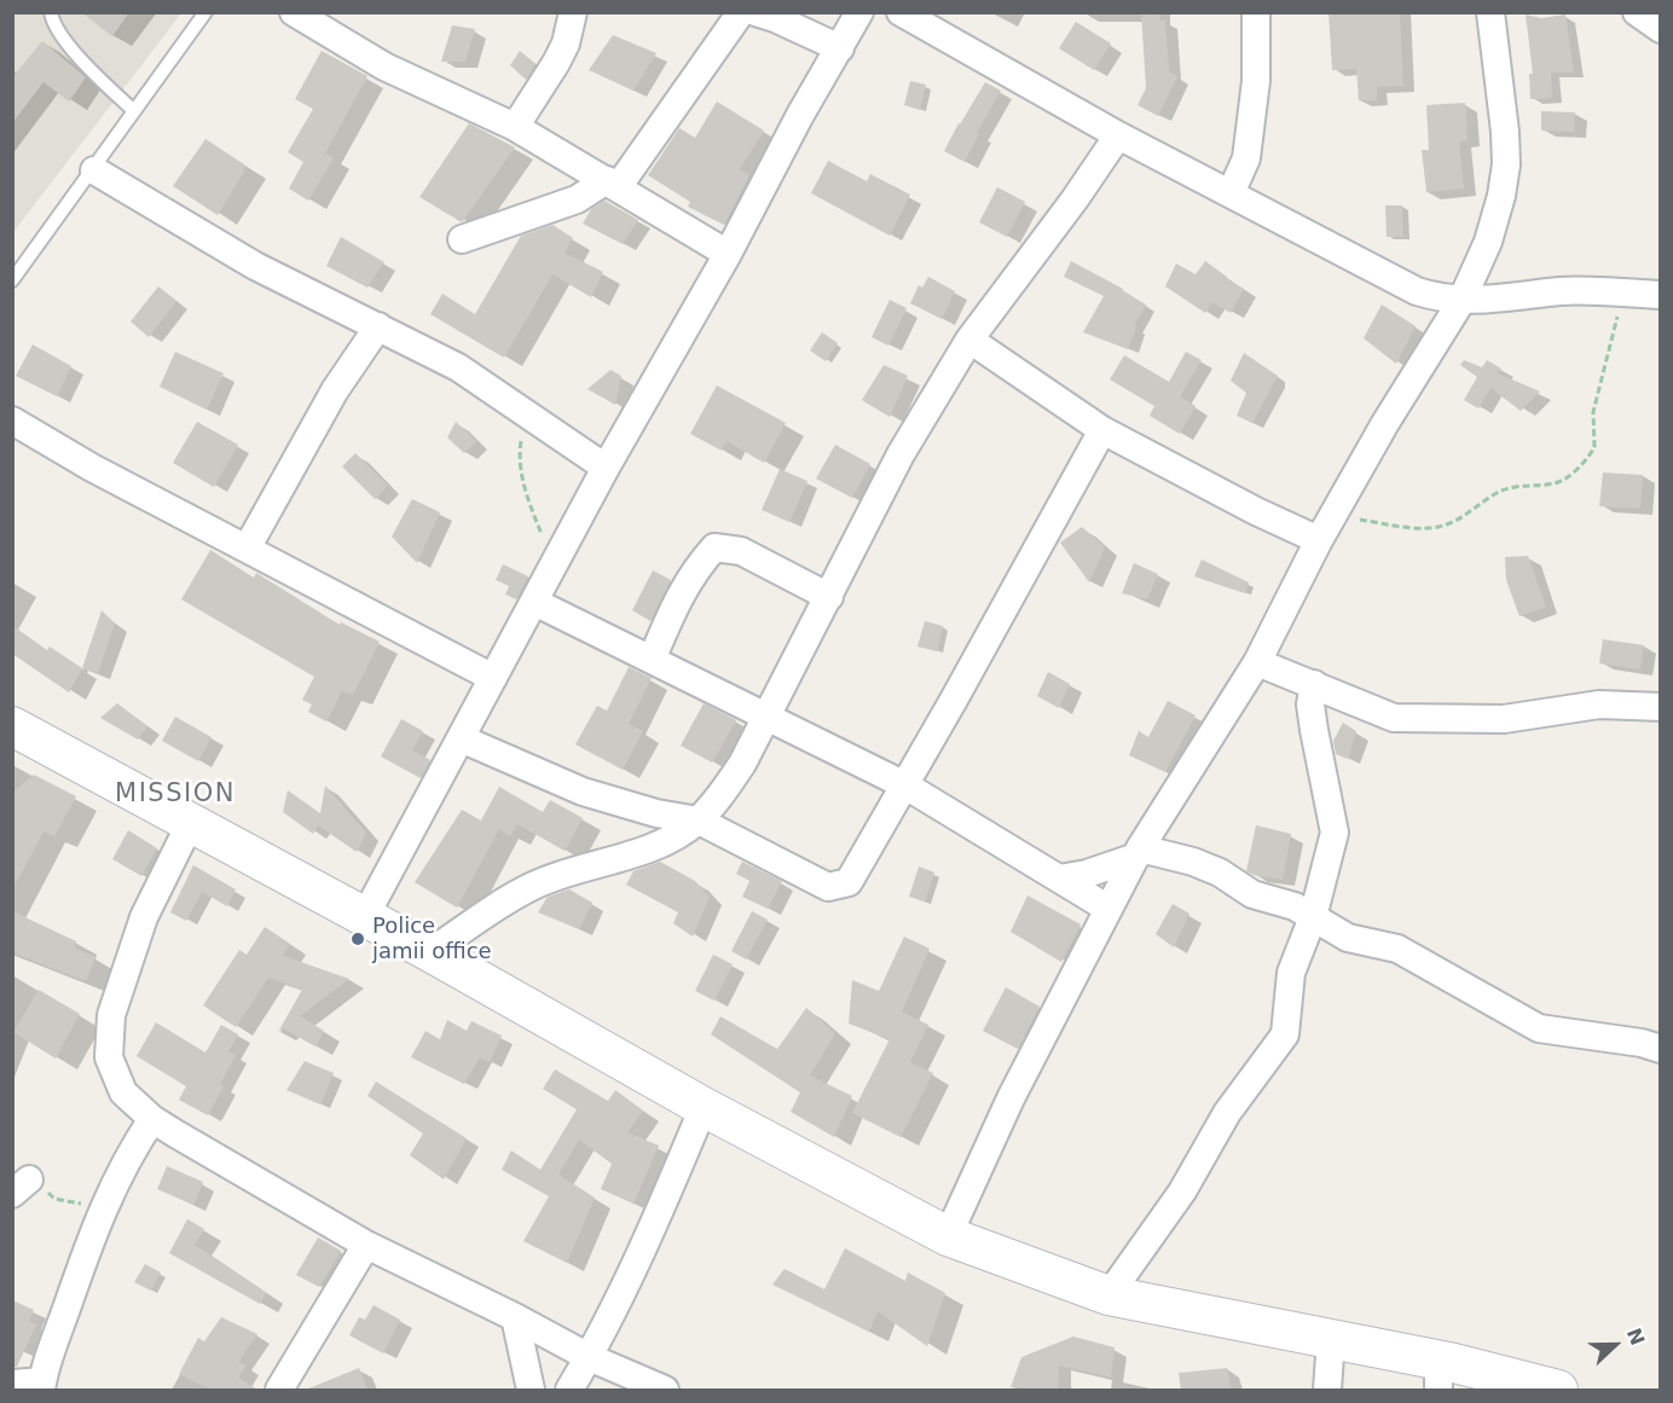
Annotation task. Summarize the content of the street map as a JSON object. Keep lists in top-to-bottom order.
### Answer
{
  "districts": ["MISSION"],
  "places": ["Police jamii office"],
  "north": "right"
}
